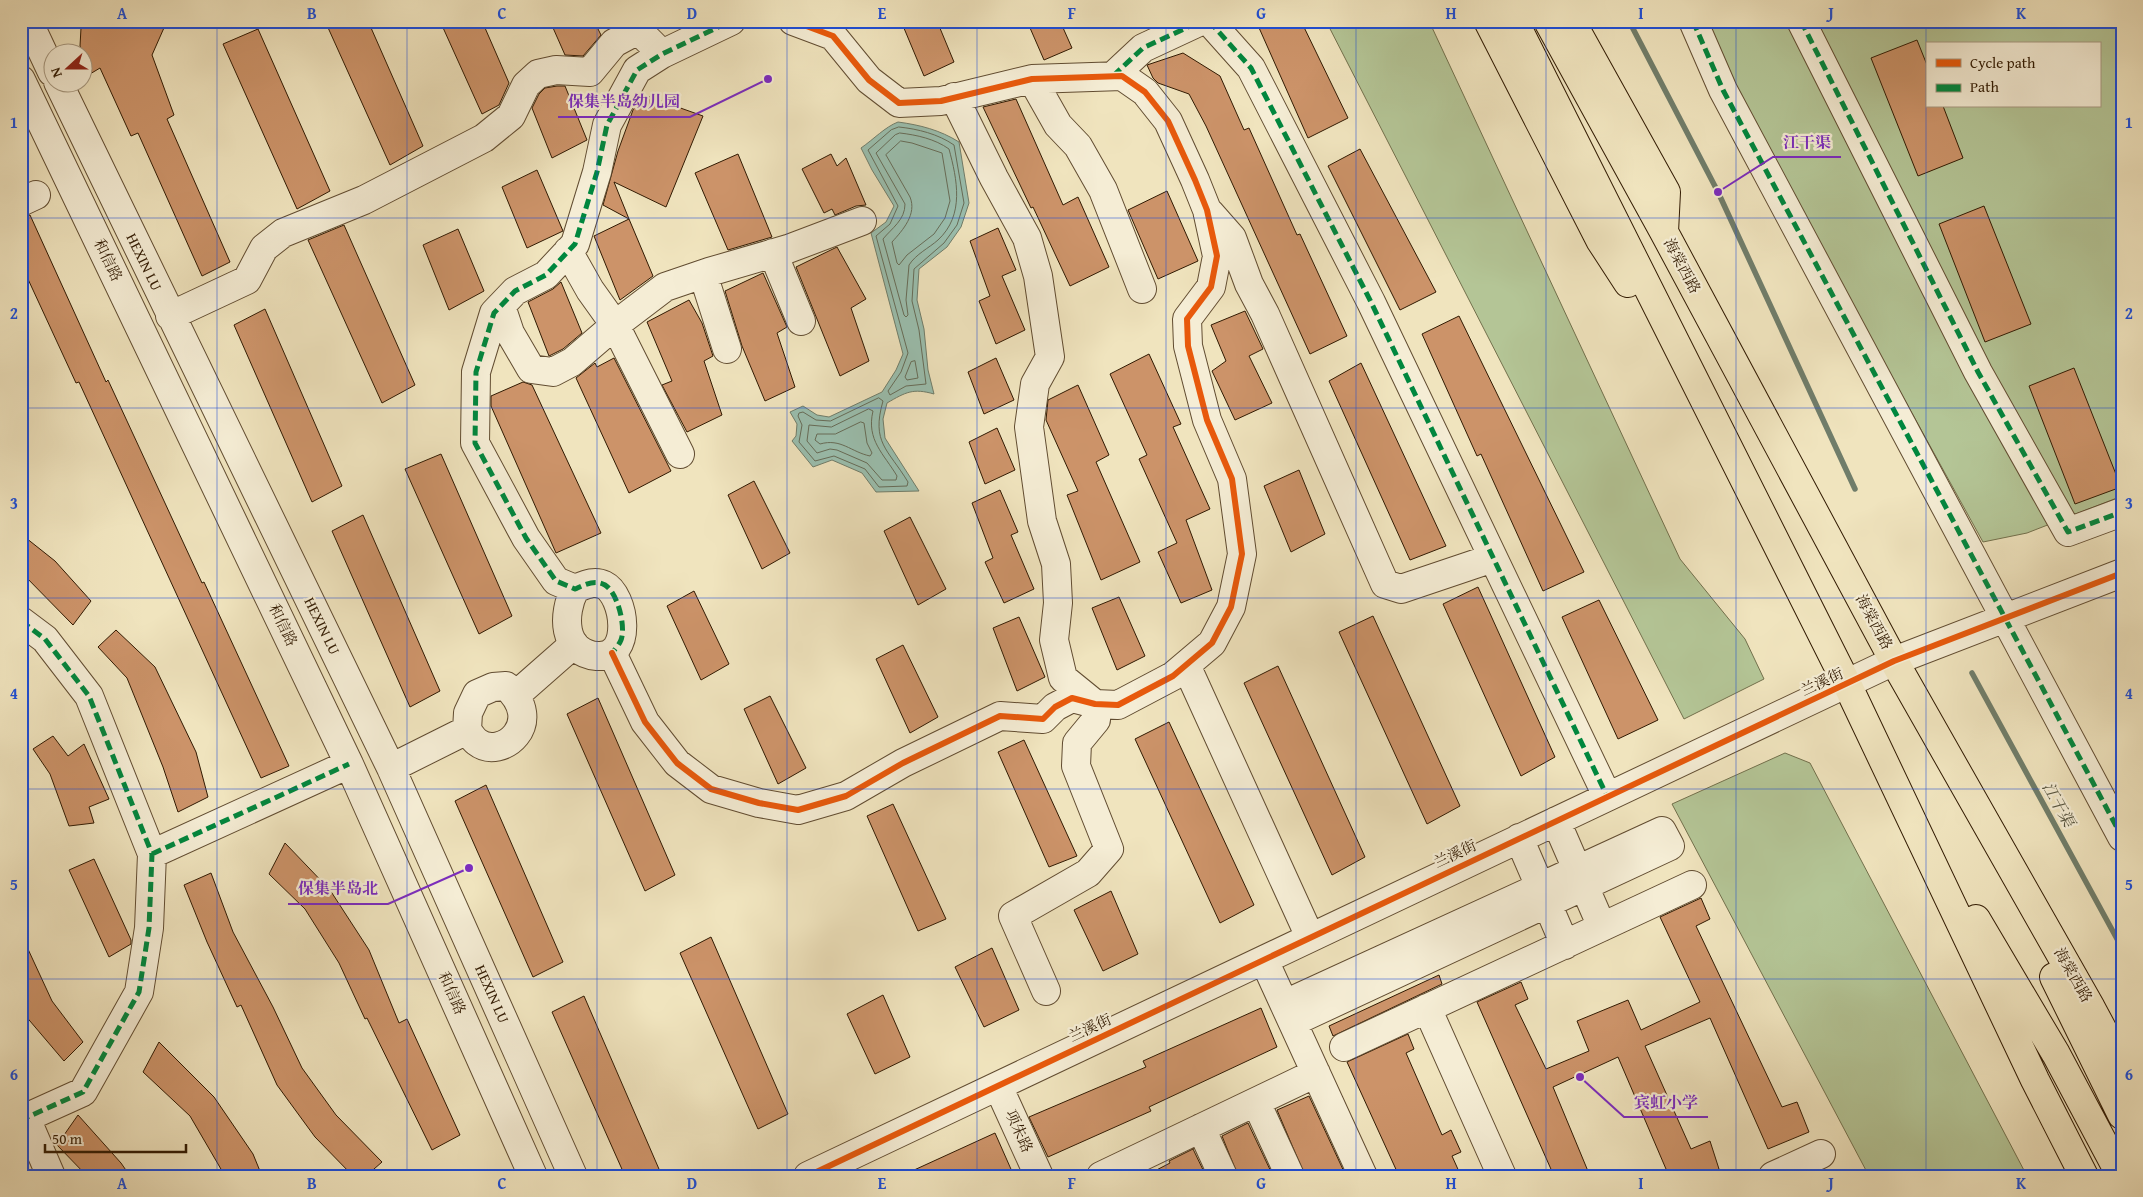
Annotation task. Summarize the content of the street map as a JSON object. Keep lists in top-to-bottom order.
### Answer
{
  "streets": {
    "main road": ["海棠西路"],
    "street": [
      "和信路",
      "HEXIN LU",
      "兰溪街",
      "项朱路"
    ]
  },
  "crossings": [
    ["海棠西路", "兰溪街"],
    ["兰溪街", "项朱路"]
  ],
  "water": ["江干渠"],
  "places": [
    "保集半岛幼儿园",
    "江干渠",
    "保集半岛北",
    "宾虹小学"
  ],
  "legend": ["Cycle path", "Path"],
  "scale_bar": "50 m",
  "north": "left",
  "grid": {
    "columns": [
      "A",
      "B",
      "C",
      "D",
      "E",
      "F",
      "G",
      "H",
      "I",
      "J",
      "K"
    ],
    "rows": [
      "1",
      "2",
      "3",
      "4",
      "5",
      "6"
    ]
  }
}
